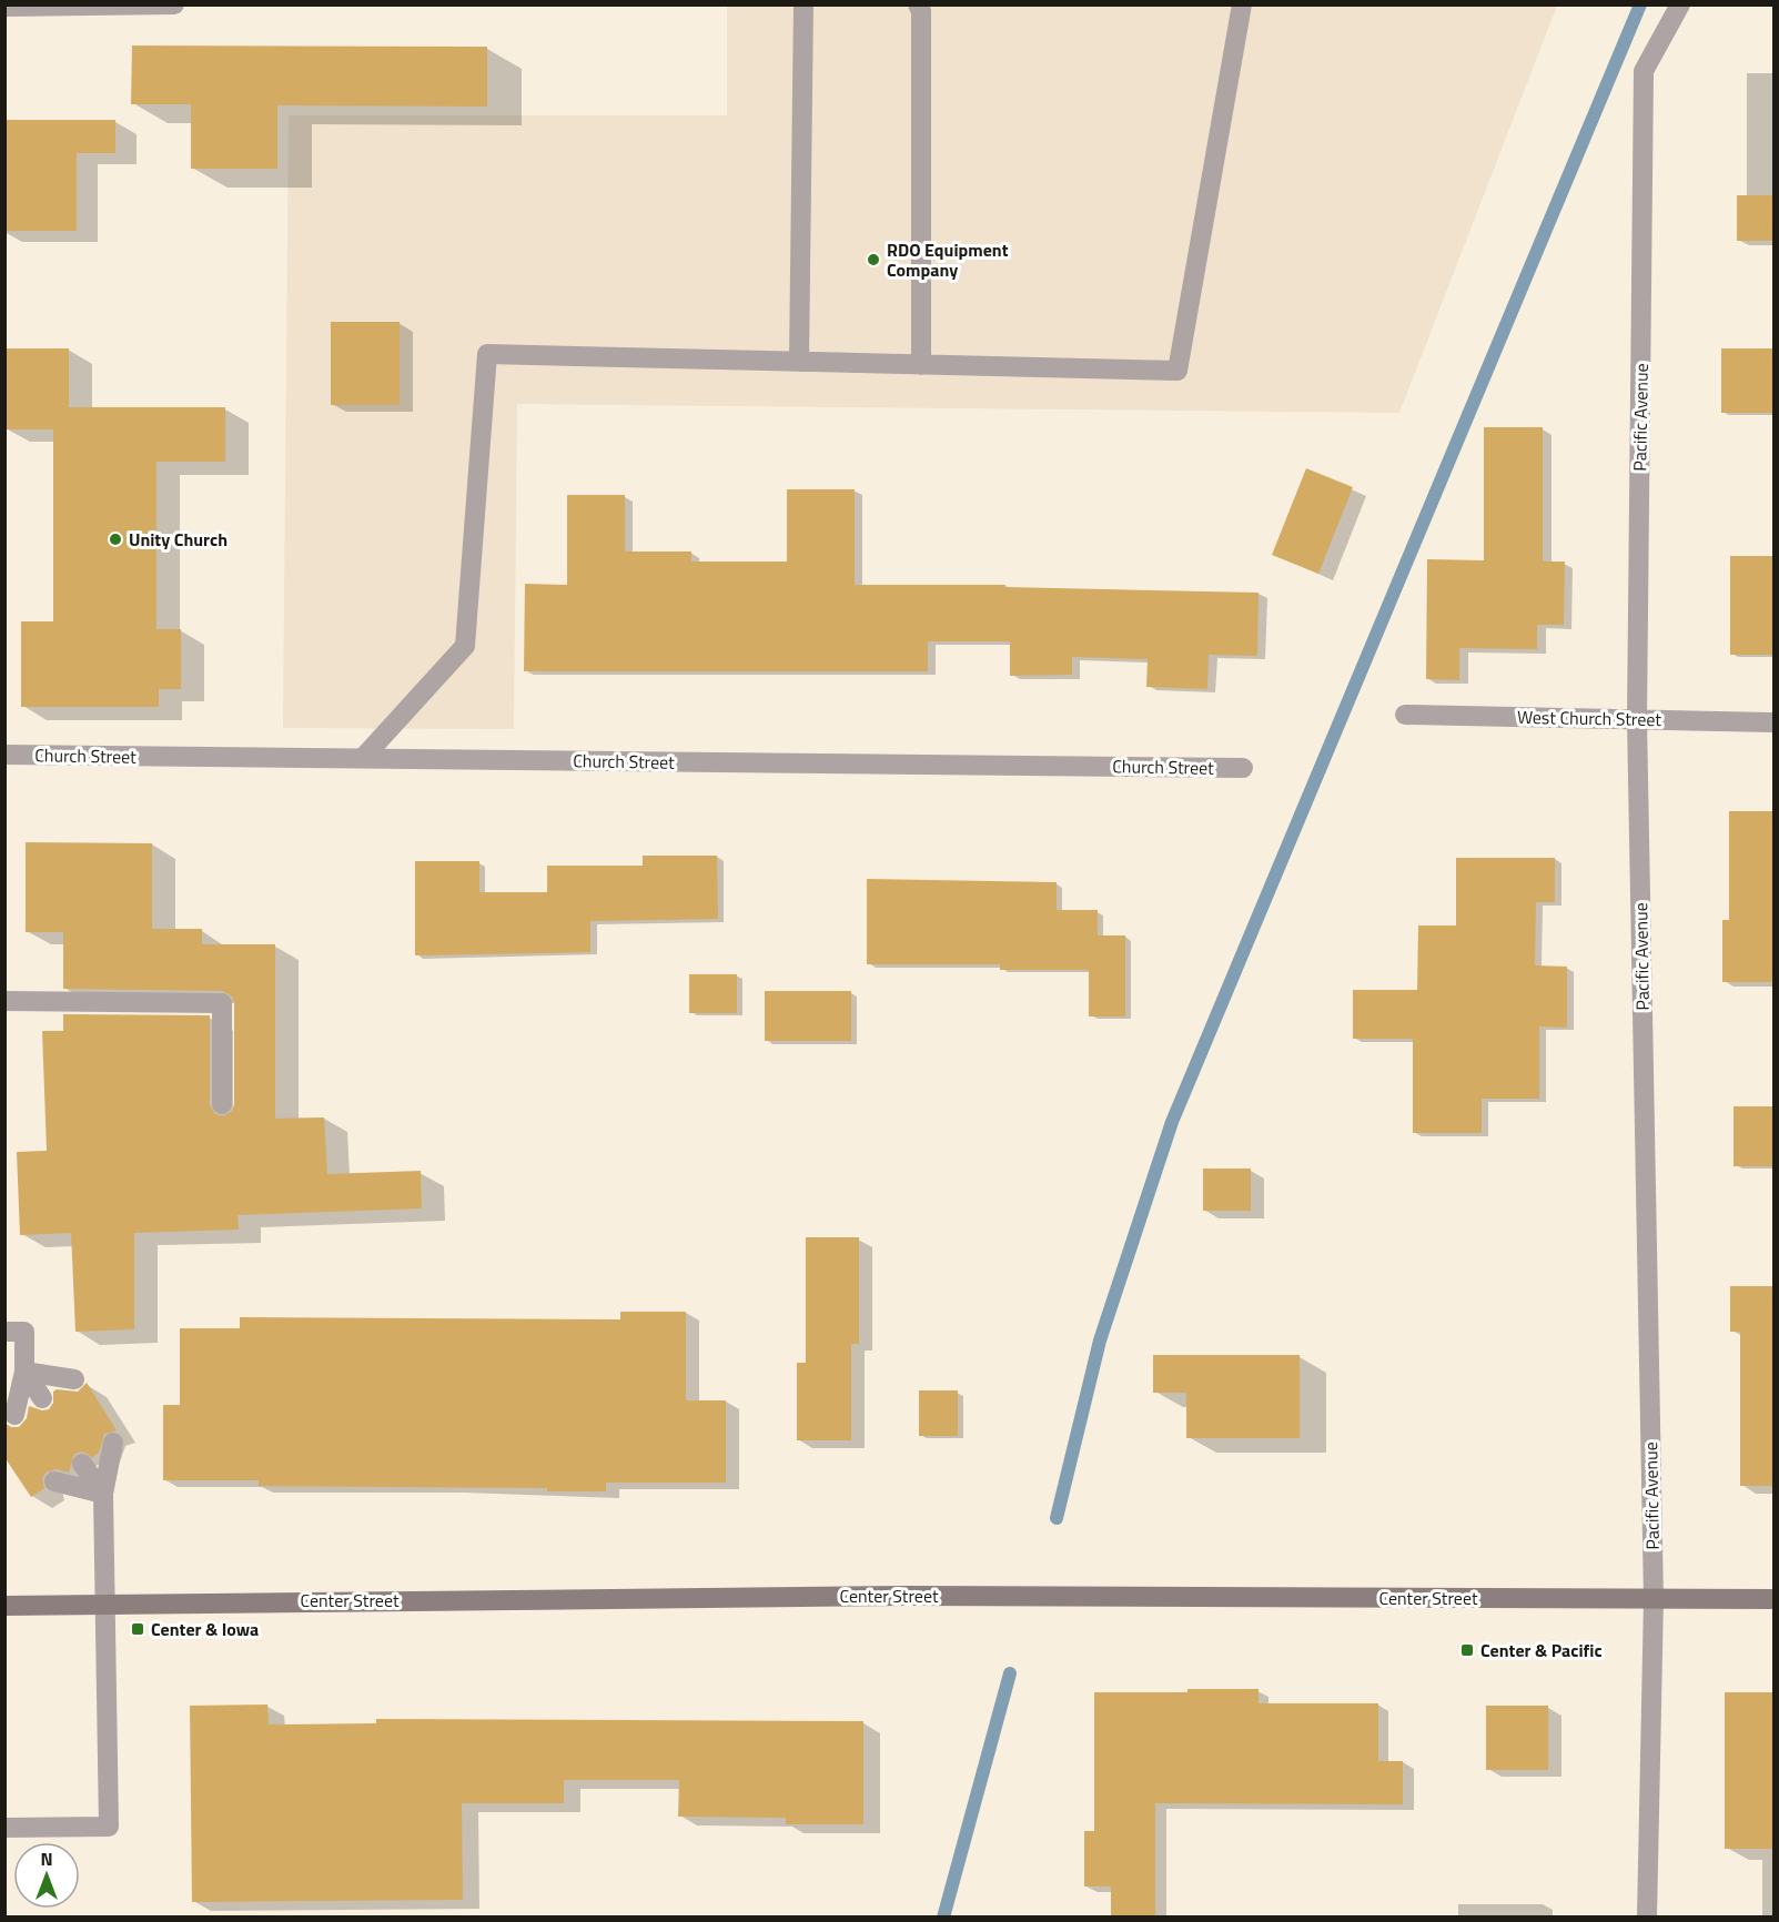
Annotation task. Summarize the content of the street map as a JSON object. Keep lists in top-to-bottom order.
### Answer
{
  "streets": {
    "main road": ["Center Street"],
    "street": ["Pacific Avenue", "West Church Street", "Church Street"]
  },
  "crossings": [
    ["Pacific Avenue", "West Church Street"],
    ["Pacific Avenue", "Center Street"]
  ],
  "places": {
    "other": ["RDO Equipment Company", "Unity Church"],
    "transit": ["Center & Iowa", "Center & Pacific"]
  },
  "north": "top"
}
